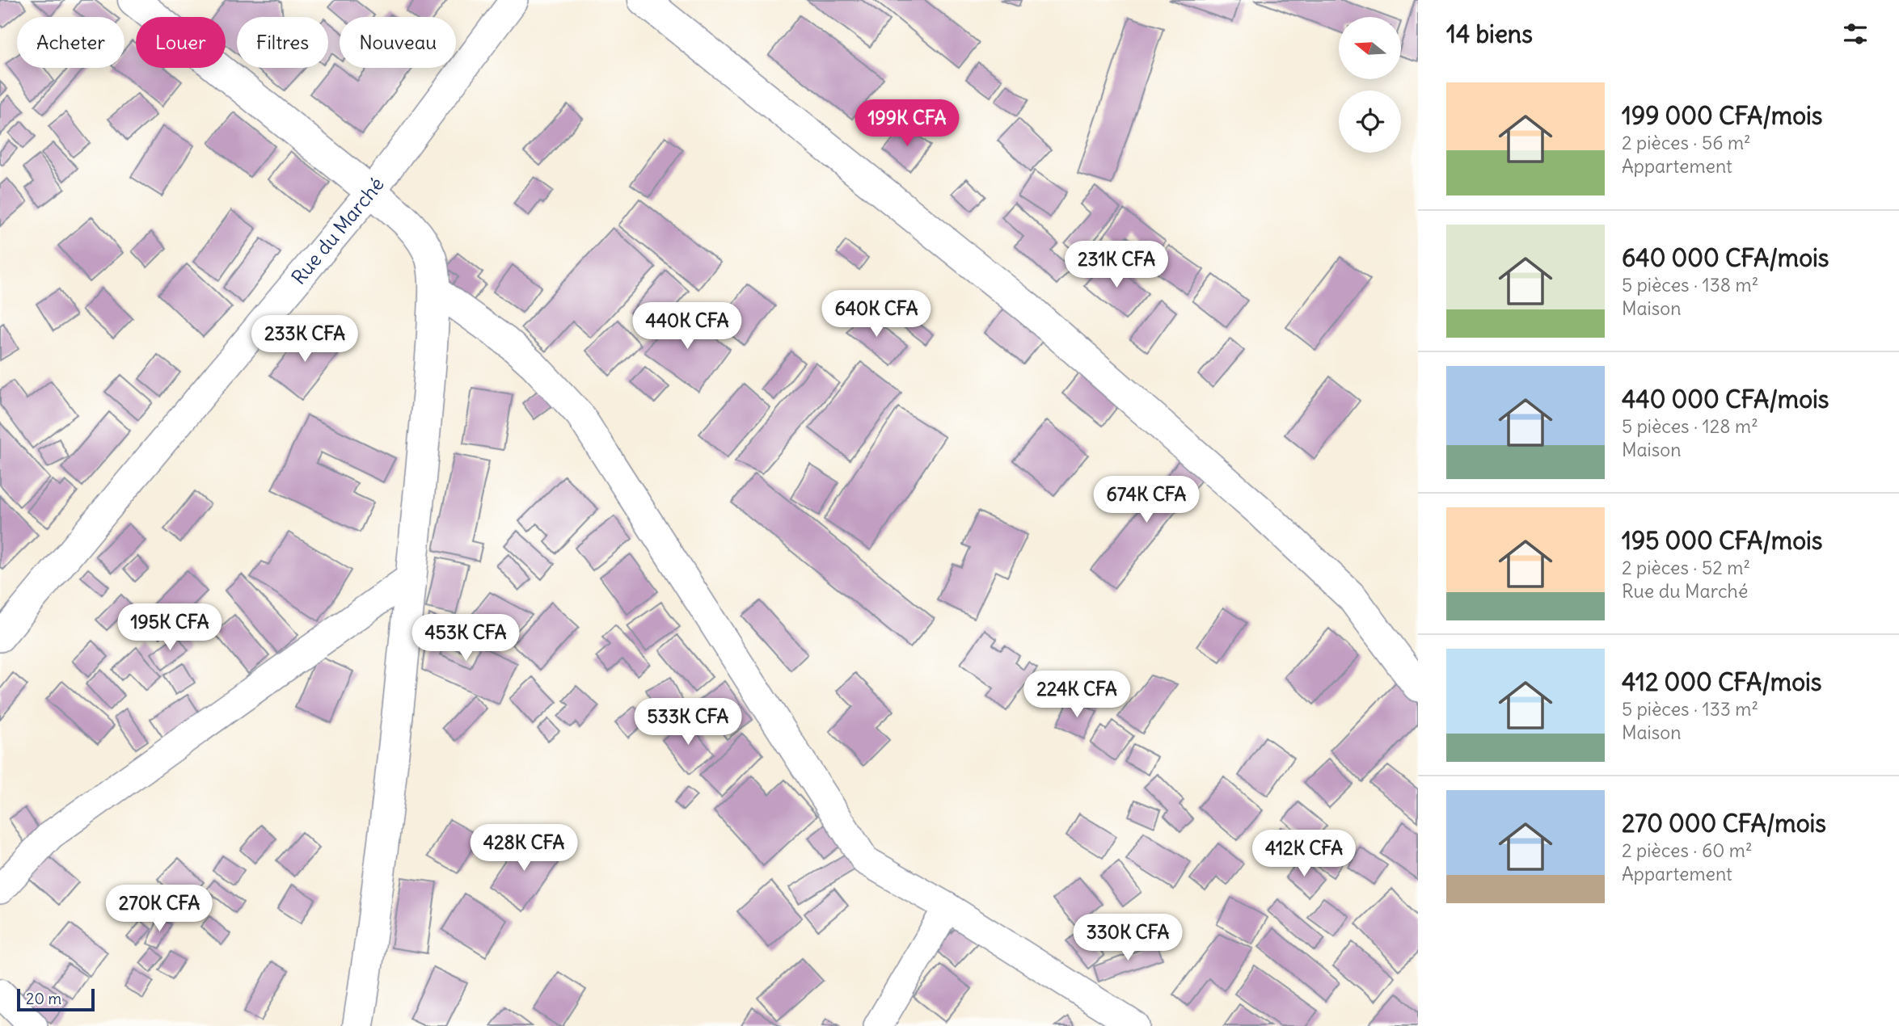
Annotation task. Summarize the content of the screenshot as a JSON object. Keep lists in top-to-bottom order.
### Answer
{
  "streets": {
    "street": ["Rue du Marché"]
  },
  "scale_bar": "20 m",
  "north": "left",
  "page": {
    "heading": "14 biens",
    "chip": [
      "Acheter",
      "Louer",
      "Filtres",
      "Nouveau"
    ],
    "list": [
      {
        "name": "199 000 CFA/mois",
        "note": "2 pièces · 56 m² · Appartement"
      },
      {
        "name": "640 000 CFA/mois",
        "note": "5 pièces · 138 m² · Maison"
      },
      {
        "name": "440 000 CFA/mois",
        "note": "5 pièces · 128 m² · Maison"
      },
      {
        "name": "195 000 CFA/mois",
        "note": "2 pièces · 52 m² · Rue du Marché"
      },
      {
        "name": "412 000 CFA/mois",
        "note": "5 pièces · 133 m² · Maison"
      },
      {
        "name": "270 000 CFA/mois",
        "note": "2 pièces · 60 m² · Appartement"
      }
    ],
    "price": [
      "199K CFA",
      "231K CFA",
      "640K CFA",
      "440K CFA",
      "233K CFA",
      "674K CFA",
      "195K CFA",
      "453K CFA",
      "224K CFA",
      "533K CFA",
      "428K CFA",
      "412K CFA",
      "270K CFA",
      "330K CFA"
    ],
    "scale": "20 m"
  }
}
